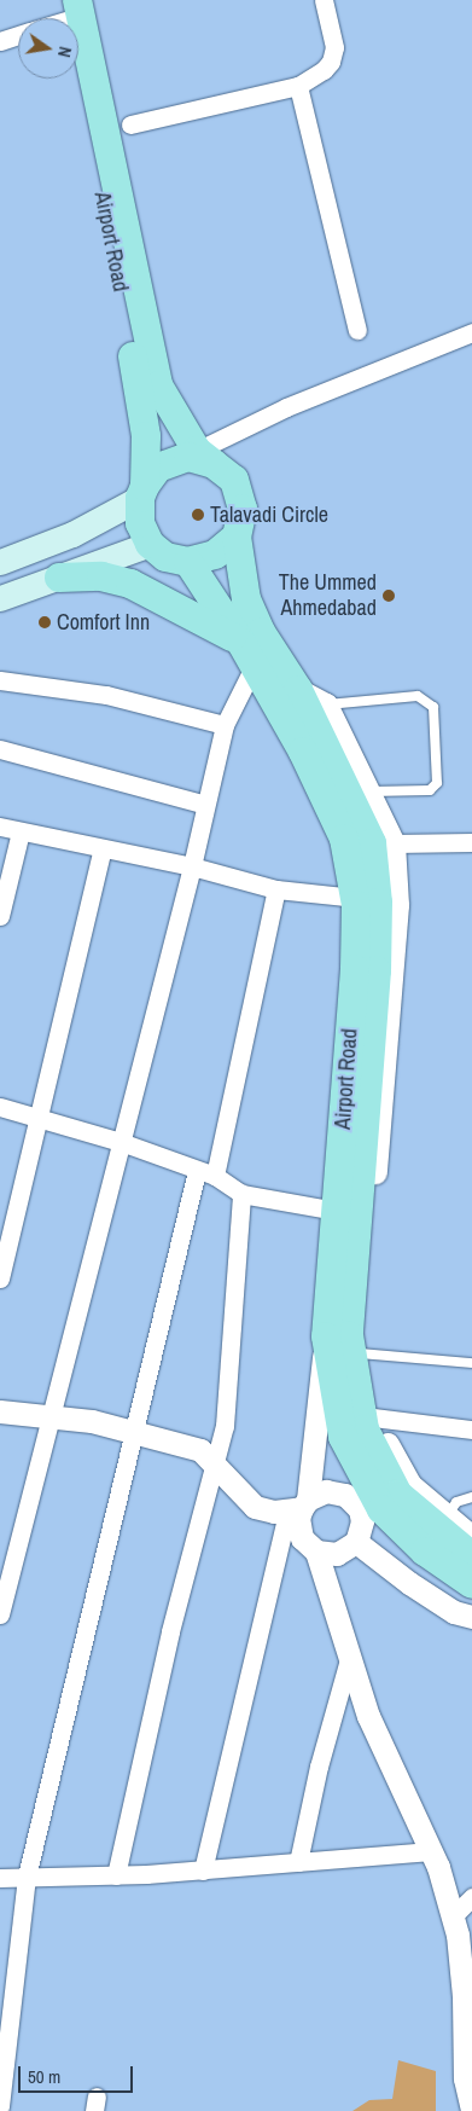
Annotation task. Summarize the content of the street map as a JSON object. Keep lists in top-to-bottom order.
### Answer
{
  "streets": {
    "main road": ["Airport Road"]
  },
  "places": ["Talavadi Circle", "The Ummed Ahmedabad", "Comfort Inn"],
  "scale_bar": "50 m",
  "north": "right"
}
